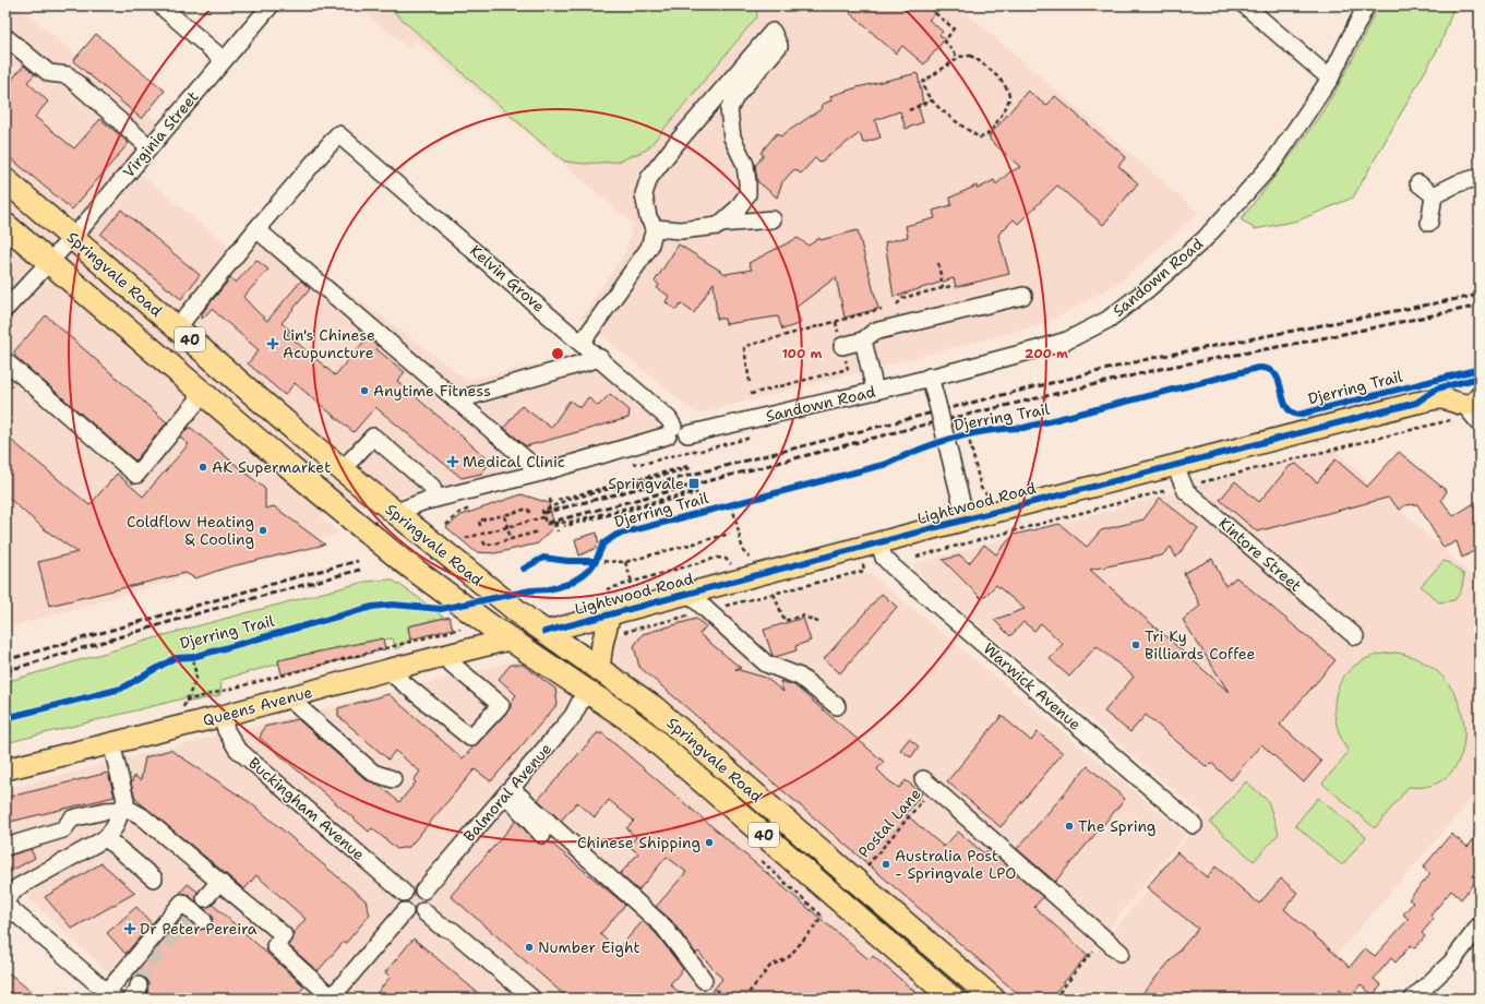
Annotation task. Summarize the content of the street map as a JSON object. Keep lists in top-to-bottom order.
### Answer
{
  "streets": {
    "highway": ["Springvale Road", "40"],
    "main road": ["Lightwood Road", "Queens Avenue"],
    "street": [
      "Virginia Street",
      "Sandown Road",
      "Kelvin Grove",
      "Kintore Street",
      "Warwick Avenue",
      "Balmoral Avenue",
      "Buckingham Avenue"
    ],
    "path": ["Postal Lane"],
    "cycle path": ["Djerring Trail"]
  },
  "crossings": [
    ["Virginia Street", "Springvale Road"],
    ["Springvale Road", "Lightwood Road"],
    ["Springvale Road", "Queens Avenue"],
    ["Springvale Road", "Balmoral Avenue"],
    ["Sandown Road", "Kelvin Grove"],
    ["Lightwood Road", "Kintore Street"],
    ["Lightwood Road", "Warwick Avenue"],
    ["Queens Avenue", "Buckingham Avenue"],
    ["Balmoral Avenue", "Buckingham Avenue"]
  ],
  "places": {
    "health": ["Lin's Chinese Acupuncture", "Medical Clinic", "Dr Peter Pereira"],
    "other": [
      "Anytime Fitness",
      "AK Supermarket",
      "Coldflow Heating & Cooling",
      "Tri Ky Billiards Coffee",
      "The Spring",
      "Chinese Shipping",
      "Australia Post - Springvale LPO",
      "Number Eight"
    ],
    "transit": ["Springvale"]
  },
  "rings": ["100 m", "200 m"]
}
